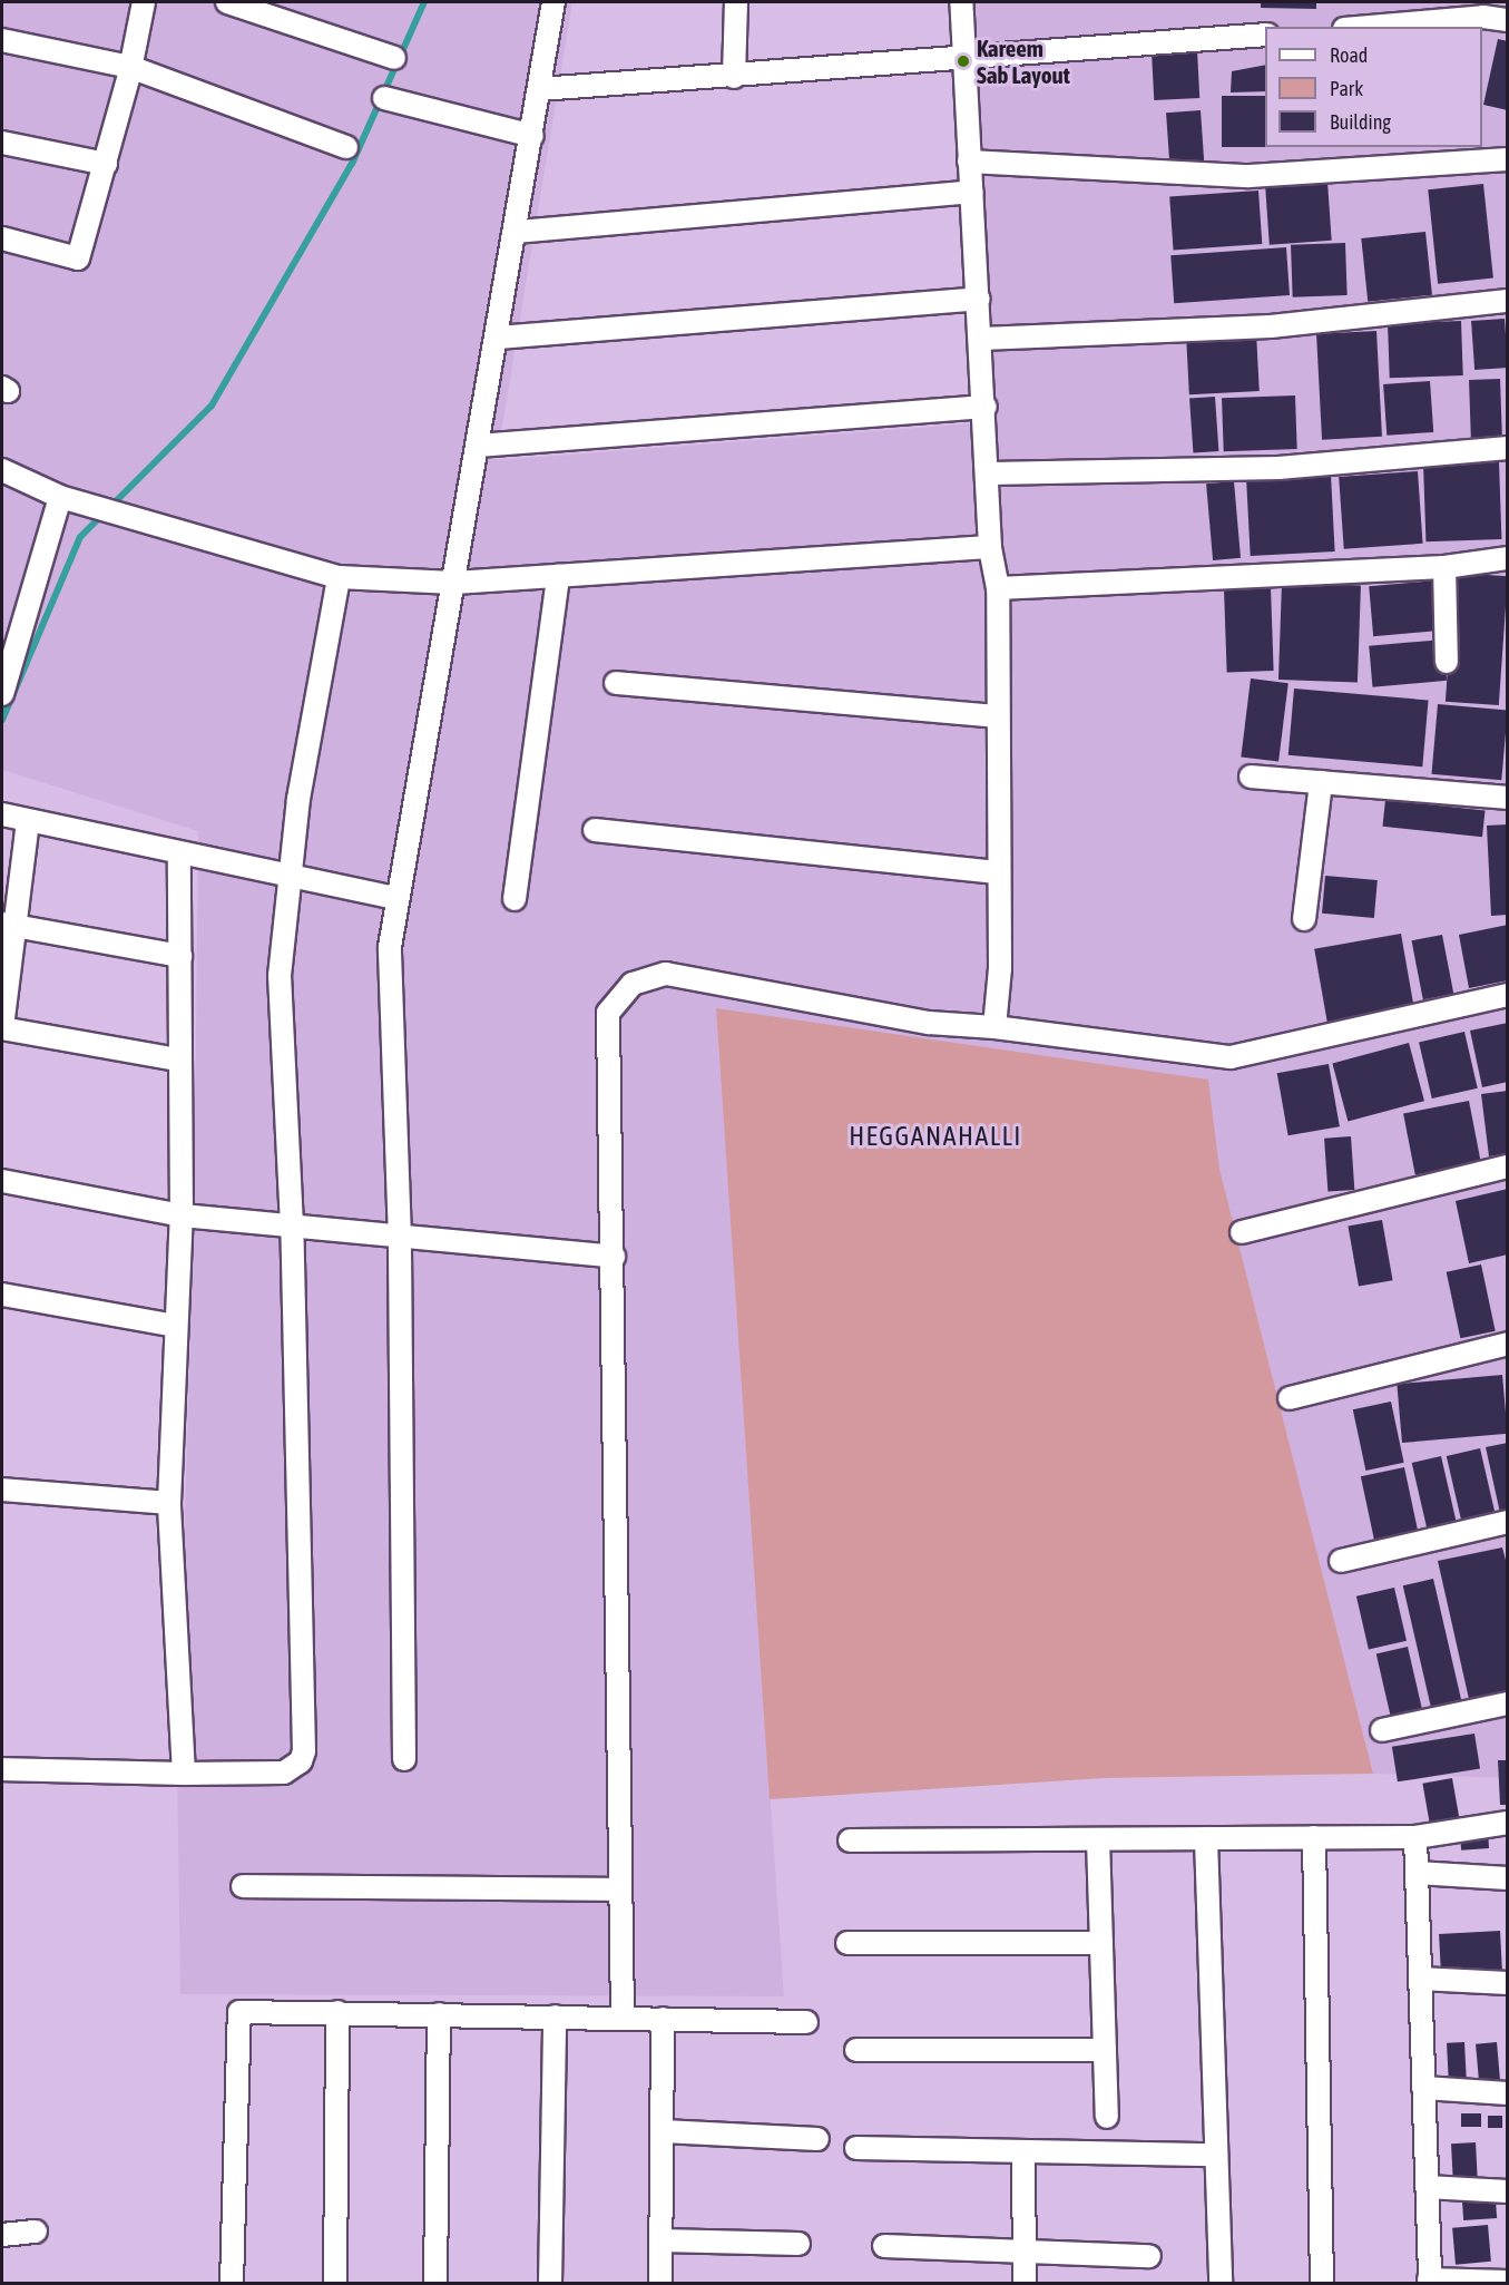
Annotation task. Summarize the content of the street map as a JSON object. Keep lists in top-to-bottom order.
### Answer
{
  "districts": ["HEGGANAHALLI"],
  "places": ["Kareem Sab Layout"],
  "legend": ["Road", "Park", "Building"]
}
